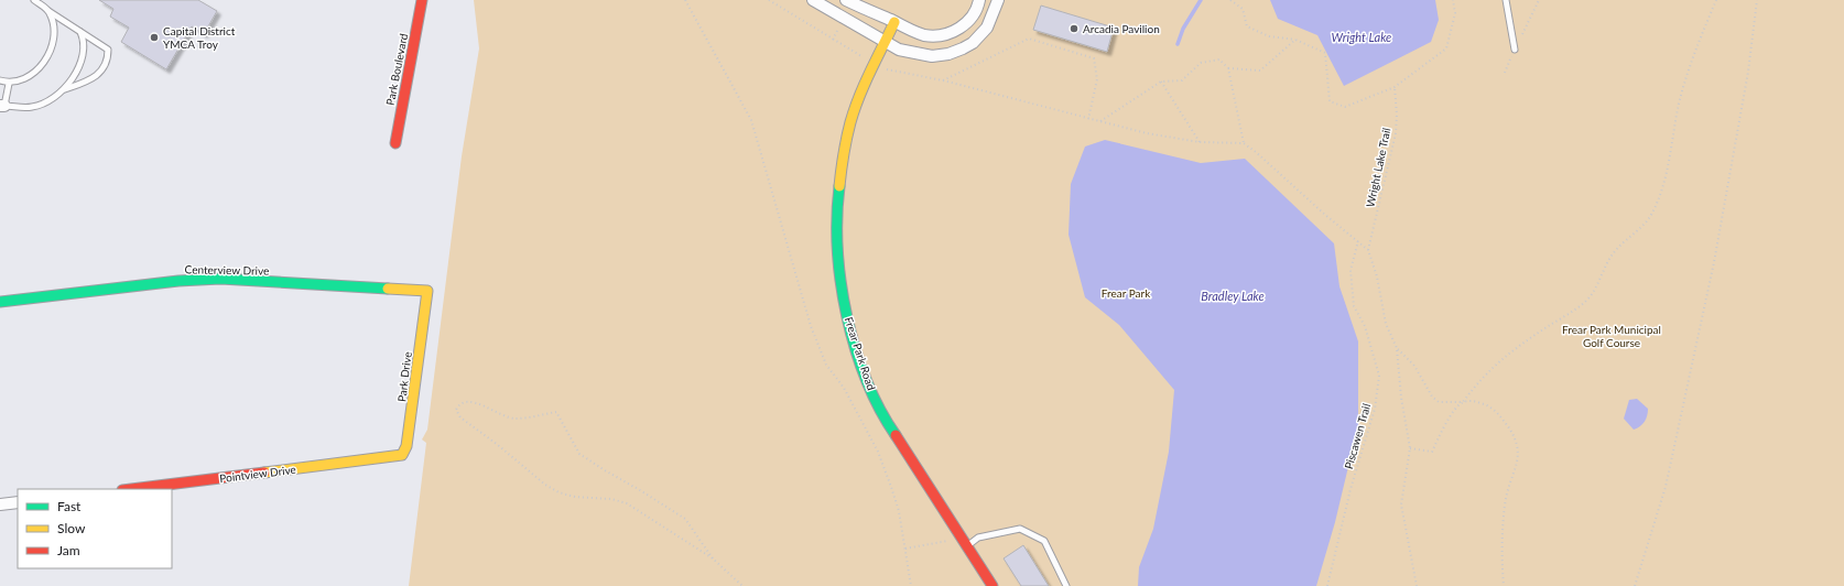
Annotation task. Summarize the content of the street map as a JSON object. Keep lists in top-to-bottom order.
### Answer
{
  "streets": {
    "street": [
      "Park Boulevard",
      "Centerview Drive",
      "Frear Park Road",
      "Park Drive",
      "Pointview Drive"
    ],
    "path": ["Wright Lake Trail", "Piscawen Trail"]
  },
  "crossings": [
    ["Centerview Drive", "Park Drive"],
    ["Park Drive", "Pointview Drive"]
  ],
  "water": ["Wright Lake", "Bradley Lake"],
  "parks": ["Frear Park", "Frear Park Municipal Golf Course"],
  "places": ["Arcadia Pavilion", "Capital District YMCA Troy"],
  "legend": ["Fast", "Slow", "Jam"]
}
